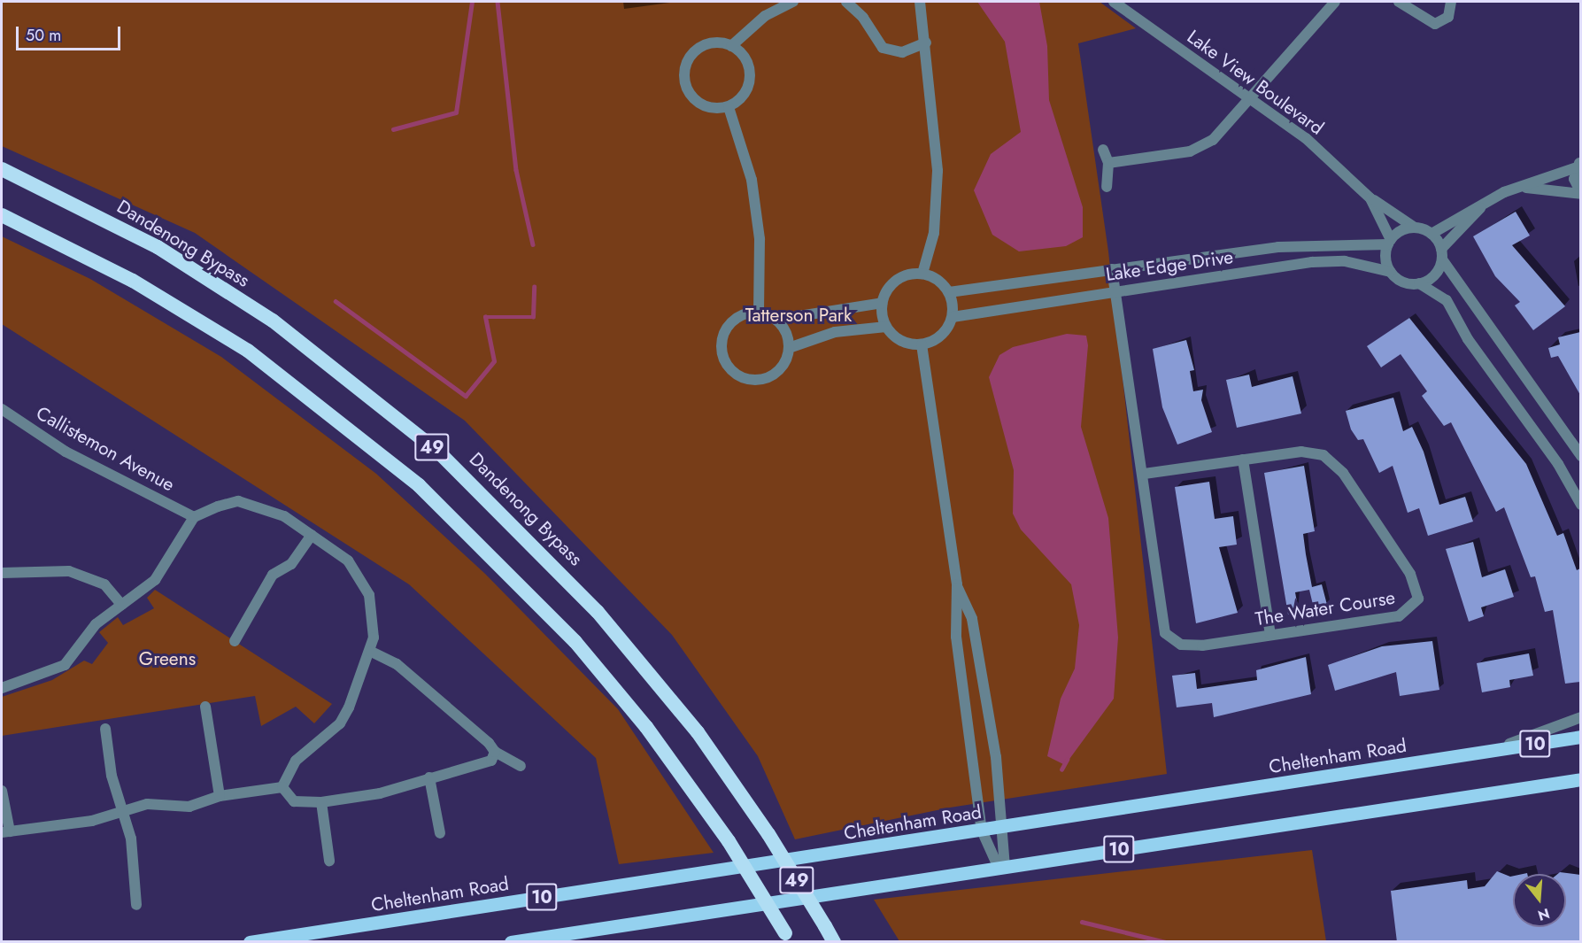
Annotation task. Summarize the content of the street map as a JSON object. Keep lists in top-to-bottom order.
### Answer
{
  "streets": {
    "highway": ["Dandenong Bypass", "49"],
    "main road": ["10", "Cheltenham Road"],
    "street": [
      "Lake View Boulevard",
      "Lake Edge Drive",
      "Callistemon Avenue",
      "The Water Course"
    ]
  },
  "crossings": [
    ["Lake View Boulevard", "Lake Edge Drive"],
    ["Lake Edge Drive", "The Water Course"]
  ],
  "parks": ["Tatterson Park", "Greens"],
  "scale_bar": "50 m",
  "north": "bottom"
}
